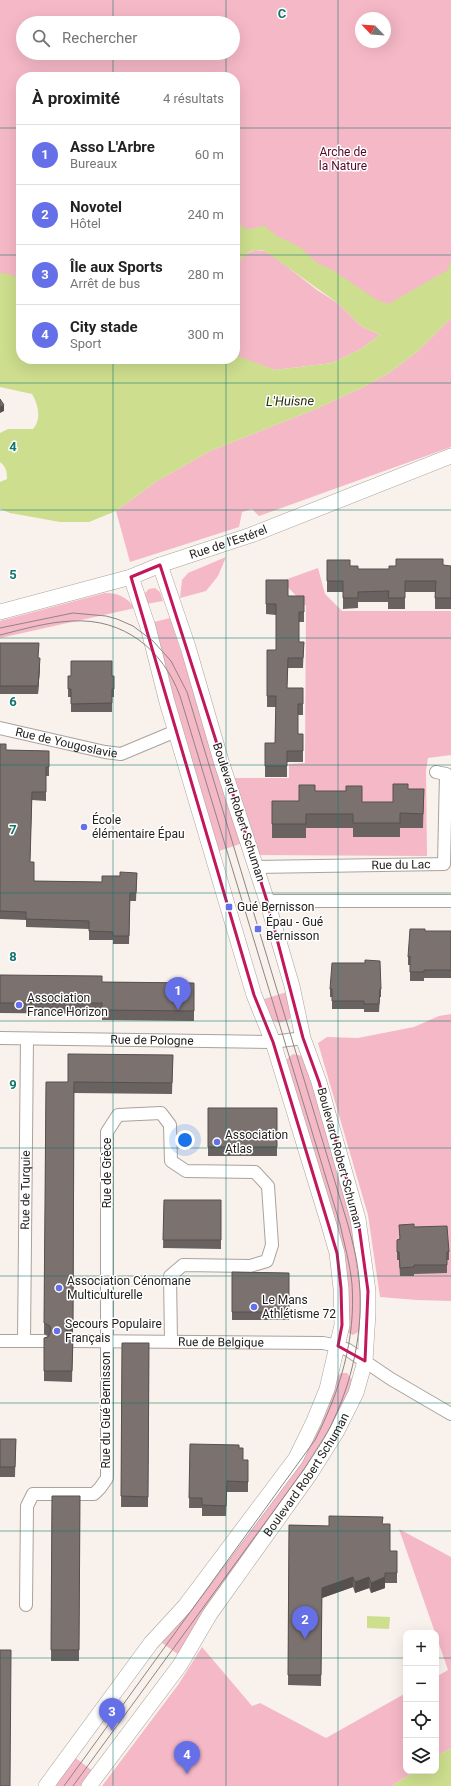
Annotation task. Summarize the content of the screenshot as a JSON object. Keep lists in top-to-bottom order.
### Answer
{
  "streets": {
    "street": [
      "Rue de l'Estérel",
      "Rue de Yougoslavie",
      "Boulevard Robert Schuman",
      "Rue du Lac",
      "Rue de Pologne",
      "Rue de Grèce",
      "Rue de Turquie",
      "Rue de Belgique",
      "Rue du Gué Bernisson"
    ]
  },
  "crossings": [
    ["Rue de l'Estérel", "Boulevard Robert Schuman"],
    ["Rue de Yougoslavie", "Boulevard Robert Schuman"],
    ["Boulevard Robert Schuman", "Rue du Lac"],
    ["Boulevard Robert Schuman", "Rue de Pologne"],
    ["Boulevard Robert Schuman", "Rue de Belgique"],
    ["Rue de Pologne", "Rue de Turquie"],
    ["Rue de Grèce", "Rue de Belgique"],
    ["Rue de Grèce", "Rue du Gué Bernisson"],
    ["Rue de Belgique", "Rue du Gué Bernisson"]
  ],
  "water": ["L'Huisne"],
  "parks": ["Arche de la Nature"],
  "places": {
    "other": [
      "École élémentaire Épau",
      "Association France Horizon",
      "Association Atlas",
      "Association Cénomane Multiculturelle",
      "Le Mans Athlétisme 72",
      "Secours Populaire Français"
    ],
    "transit": ["Gué Bernisson", "Épau - Gué Bernisson"]
  },
  "north": "top left",
  "page": {
    "search": "Rechercher",
    "heading": ["À proximité", "4 résultats"],
    "list": [
      {
        "mark": "1",
        "name": "Asso L'Arbre",
        "note": "Bureaux",
        "value": "60 m"
      },
      {
        "mark": "2",
        "name": "Novotel",
        "note": "Hôtel",
        "value": "240 m"
      },
      {
        "mark": "3",
        "name": "Île aux Sports",
        "note": "Arrêt de bus",
        "value": "280 m"
      },
      {
        "mark": "4",
        "name": "City stade",
        "note": "Sport",
        "value": "300 m"
      }
    ],
    "pins": [
      "1",
      "2",
      "3",
      "4"
    ],
    "map_buttons": ["+", "−"]
  },
  "grid": {
    "columns": ["C"],
    "rows": [
      "4",
      "5",
      "6",
      "7",
      "8",
      "9"
    ]
  }
}
